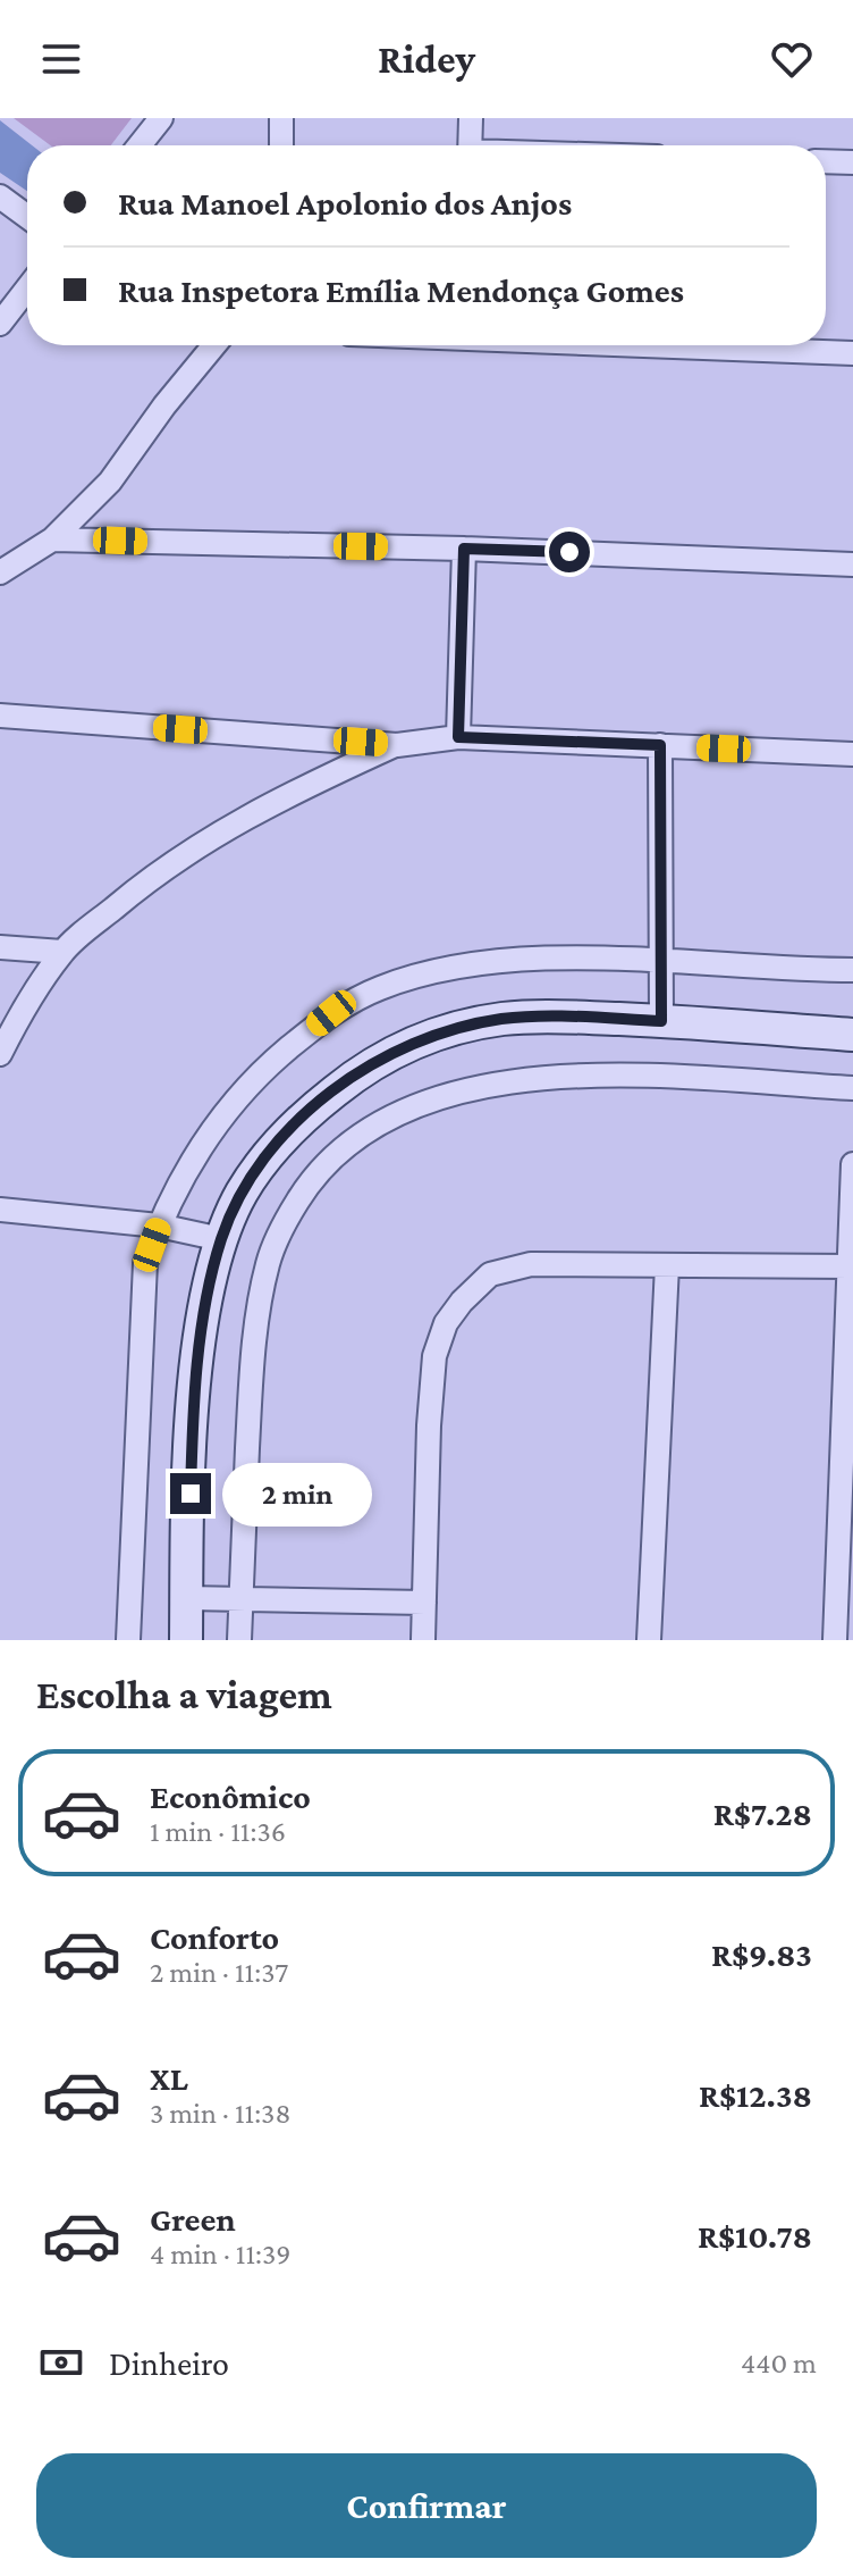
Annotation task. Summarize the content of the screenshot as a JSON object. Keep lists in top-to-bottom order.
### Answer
{
  "page": {
    "header": "Ridey",
    "banner": ["Rua Manoel Apolonio dos Anjos", "Rua Inspetora Emília Mendonça Gomes"],
    "bubble": "2 min",
    "heading": "Escolha a viagem",
    "list": [
      {
        "name": "Econômico",
        "note": "1 min · 11:36",
        "value": "R$7.28"
      },
      {
        "name": "Conforto",
        "note": "2 min · 11:37",
        "value": "R$9.83"
      },
      {
        "name": "XL",
        "note": "3 min · 11:38",
        "value": "R$12.38"
      },
      {
        "name": "Green",
        "note": "4 min · 11:39",
        "value": "R$10.78"
      }
    ],
    "pay": ["Dinheiro", "440 m"],
    "buttons": "Confirmar"
  }
}
